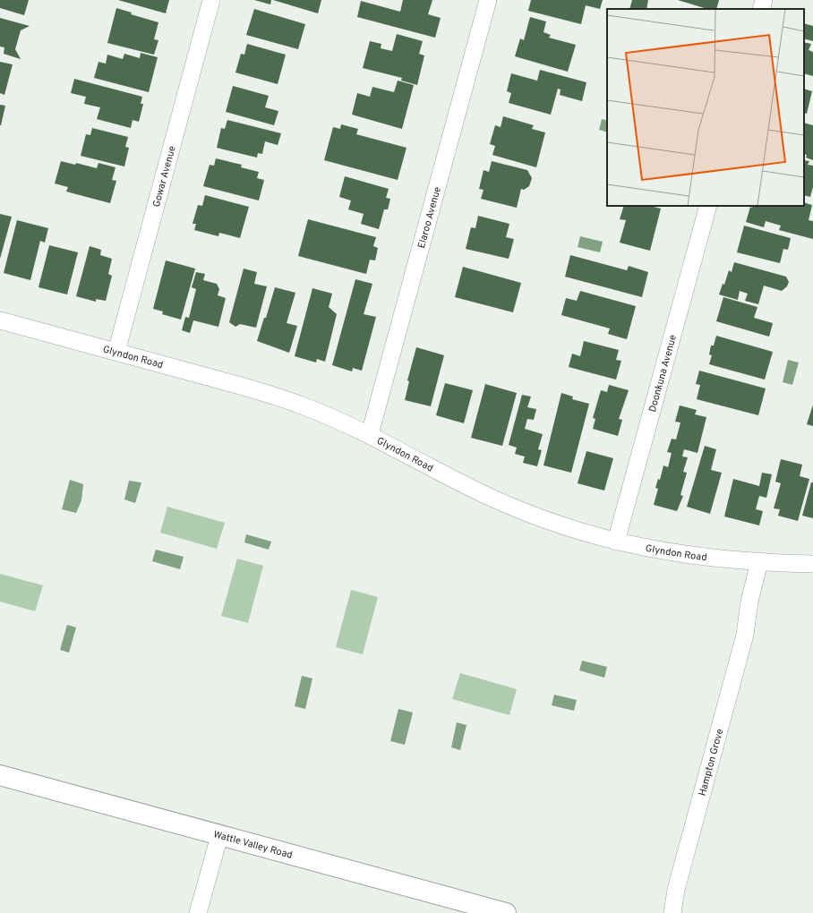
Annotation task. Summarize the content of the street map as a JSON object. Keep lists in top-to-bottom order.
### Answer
{
  "streets": {
    "street": [
      "Gowar Avenue",
      "Elaroo Avenue",
      "Glyndon Road",
      "Doonkuna Avenue",
      "Hampton Grove",
      "Wattle Valley Road"
    ]
  },
  "crossings": [
    ["Gowar Avenue", "Glyndon Road"],
    ["Elaroo Avenue", "Glyndon Road"],
    ["Glyndon Road", "Doonkuna Avenue"],
    ["Glyndon Road", "Hampton Grove"]
  ]
}
